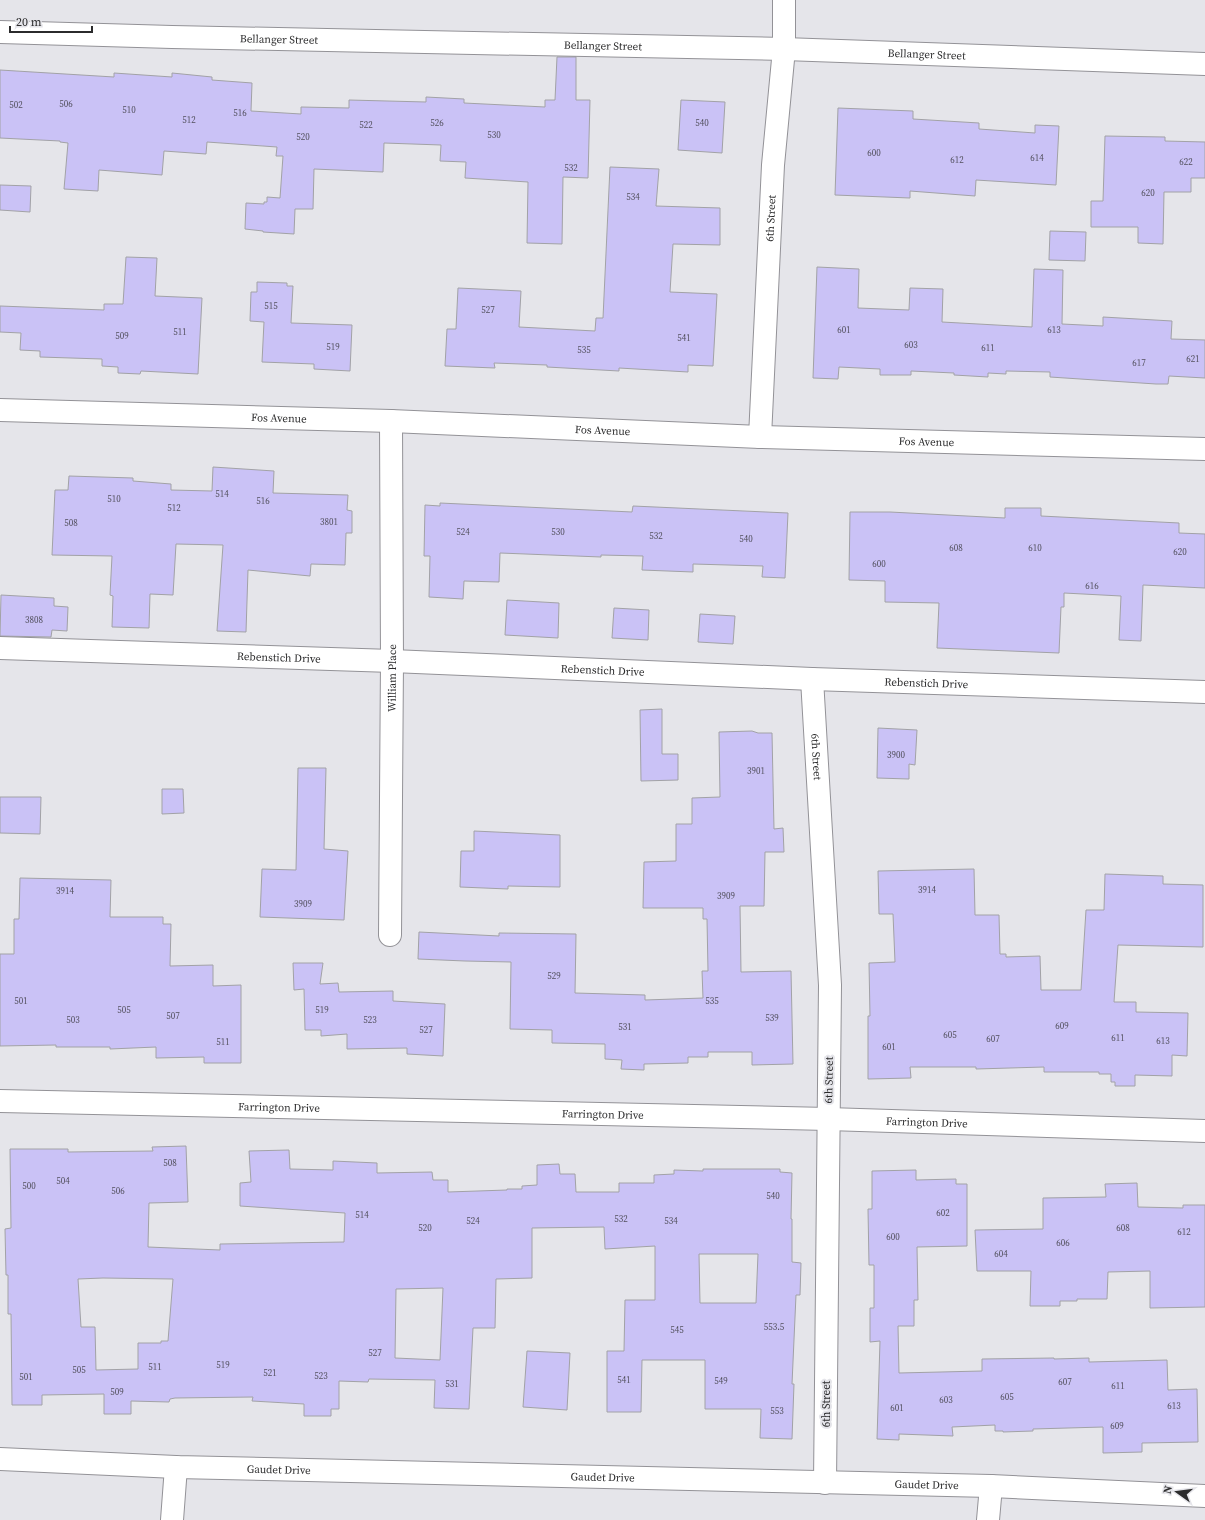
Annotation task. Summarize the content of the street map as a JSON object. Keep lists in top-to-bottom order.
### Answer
{
  "streets": {
    "street": [
      "Bellanger Street",
      "6th Street",
      "Fos Avenue",
      "Rebenstich Drive",
      "William Place",
      "Farrington Drive",
      "Gaudet Drive"
    ]
  },
  "crossings": [
    ["Bellanger Street", "6th Street"],
    ["6th Street", "Fos Avenue"],
    ["6th Street", "Rebenstich Drive"],
    ["6th Street", "Farrington Drive"],
    ["6th Street", "Gaudet Drive"],
    ["Fos Avenue", "William Place"],
    ["Rebenstich Drive", "William Place"]
  ],
  "house_numbers": [
    "506",
    "502",
    "510",
    "516",
    "512",
    "526",
    "540",
    "522",
    "530",
    "520",
    "600",
    "614",
    "612",
    "622",
    "532",
    "620",
    "534",
    "515",
    "527",
    "601",
    "613",
    "511",
    "509",
    "541",
    "603",
    "519",
    "611",
    "535",
    "621",
    "617",
    "514",
    "510",
    "516",
    "512",
    "3801",
    "508",
    "524",
    "530",
    "532",
    "540",
    "608",
    "610",
    "620",
    "600",
    "616",
    "3808",
    "3900",
    "3901",
    "3914",
    "3914",
    "3909",
    "3909",
    "529",
    "501",
    "535",
    "505",
    "519",
    "507",
    "539",
    "503",
    "523",
    "609",
    "531",
    "527",
    "605",
    "611",
    "607",
    "613",
    "511",
    "601",
    "508",
    "504",
    "500",
    "506",
    "540",
    "602",
    "514",
    "532",
    "524",
    "534",
    "520",
    "608",
    "612",
    "600",
    "606",
    "604",
    "553.5",
    "545",
    "527",
    "519",
    "511",
    "505",
    "521",
    "523",
    "501",
    "541",
    "549",
    "607",
    "531",
    "611",
    "509",
    "605",
    "603",
    "613",
    "601",
    "553",
    "609"
  ],
  "scale_bar": "20 m",
  "north": "left"
}
